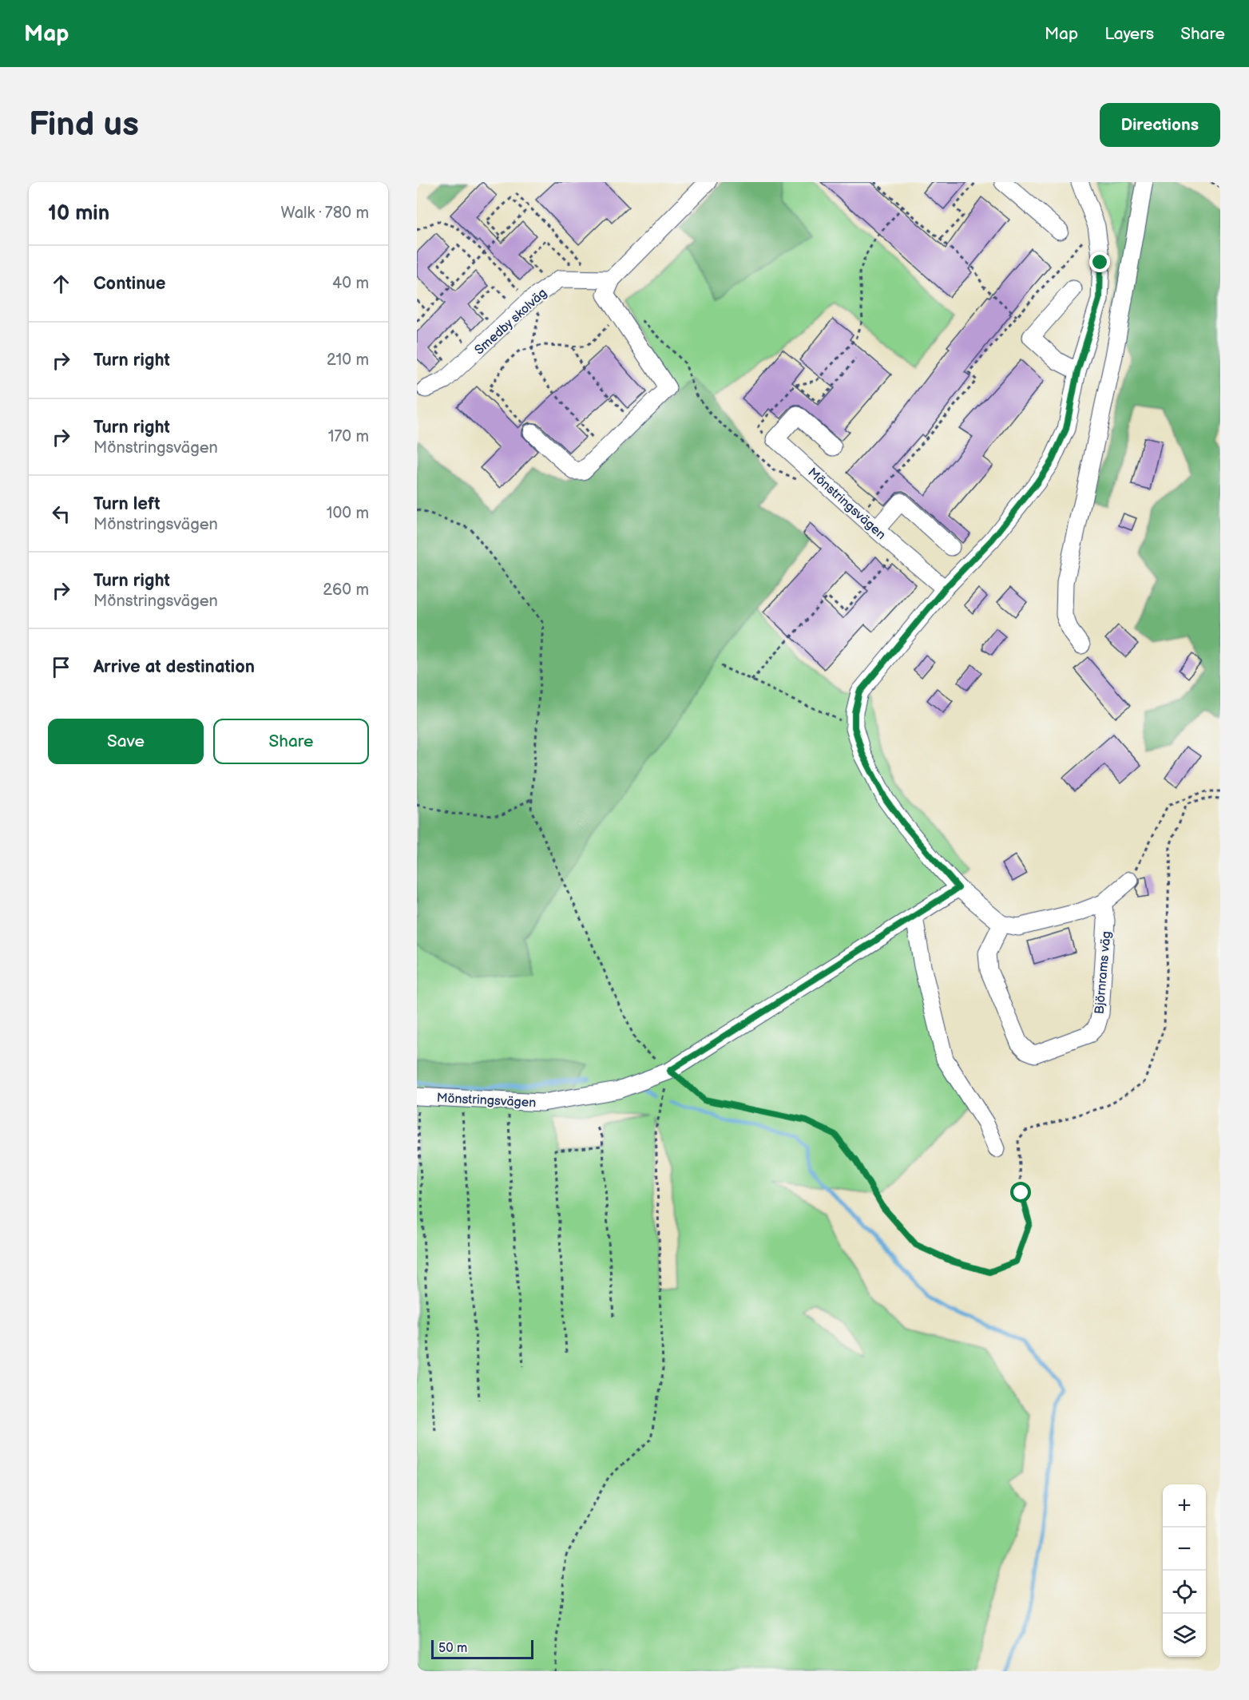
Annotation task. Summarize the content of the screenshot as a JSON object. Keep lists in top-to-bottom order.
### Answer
{
  "streets": {
    "street": ["Smedby skolväg", "Mönstringsvägen", "Björnrams väg"]
  },
  "scale_bar": "50 m",
  "page": {
    "header": "Map",
    "nav": ["Map", "Layers", "Share"],
    "buttons": [
      "Directions",
      ["Save", "Share"]
    ],
    "title": "Find us",
    "heading": ["10 min", "Walk · 780 m"],
    "list": [
      ["Continue", "40 m"],
      ["Turn right", "210 m"],
      ["Turn right", "Mönstringsvägen", "170 m"],
      ["Turn left", "Mönstringsvägen", "100 m"],
      ["Turn right", "Mönstringsvägen", "260 m"],
      "Arrive at destination"
    ],
    "map_buttons": ["+", "−"],
    "scale": "50 m"
  }
}
